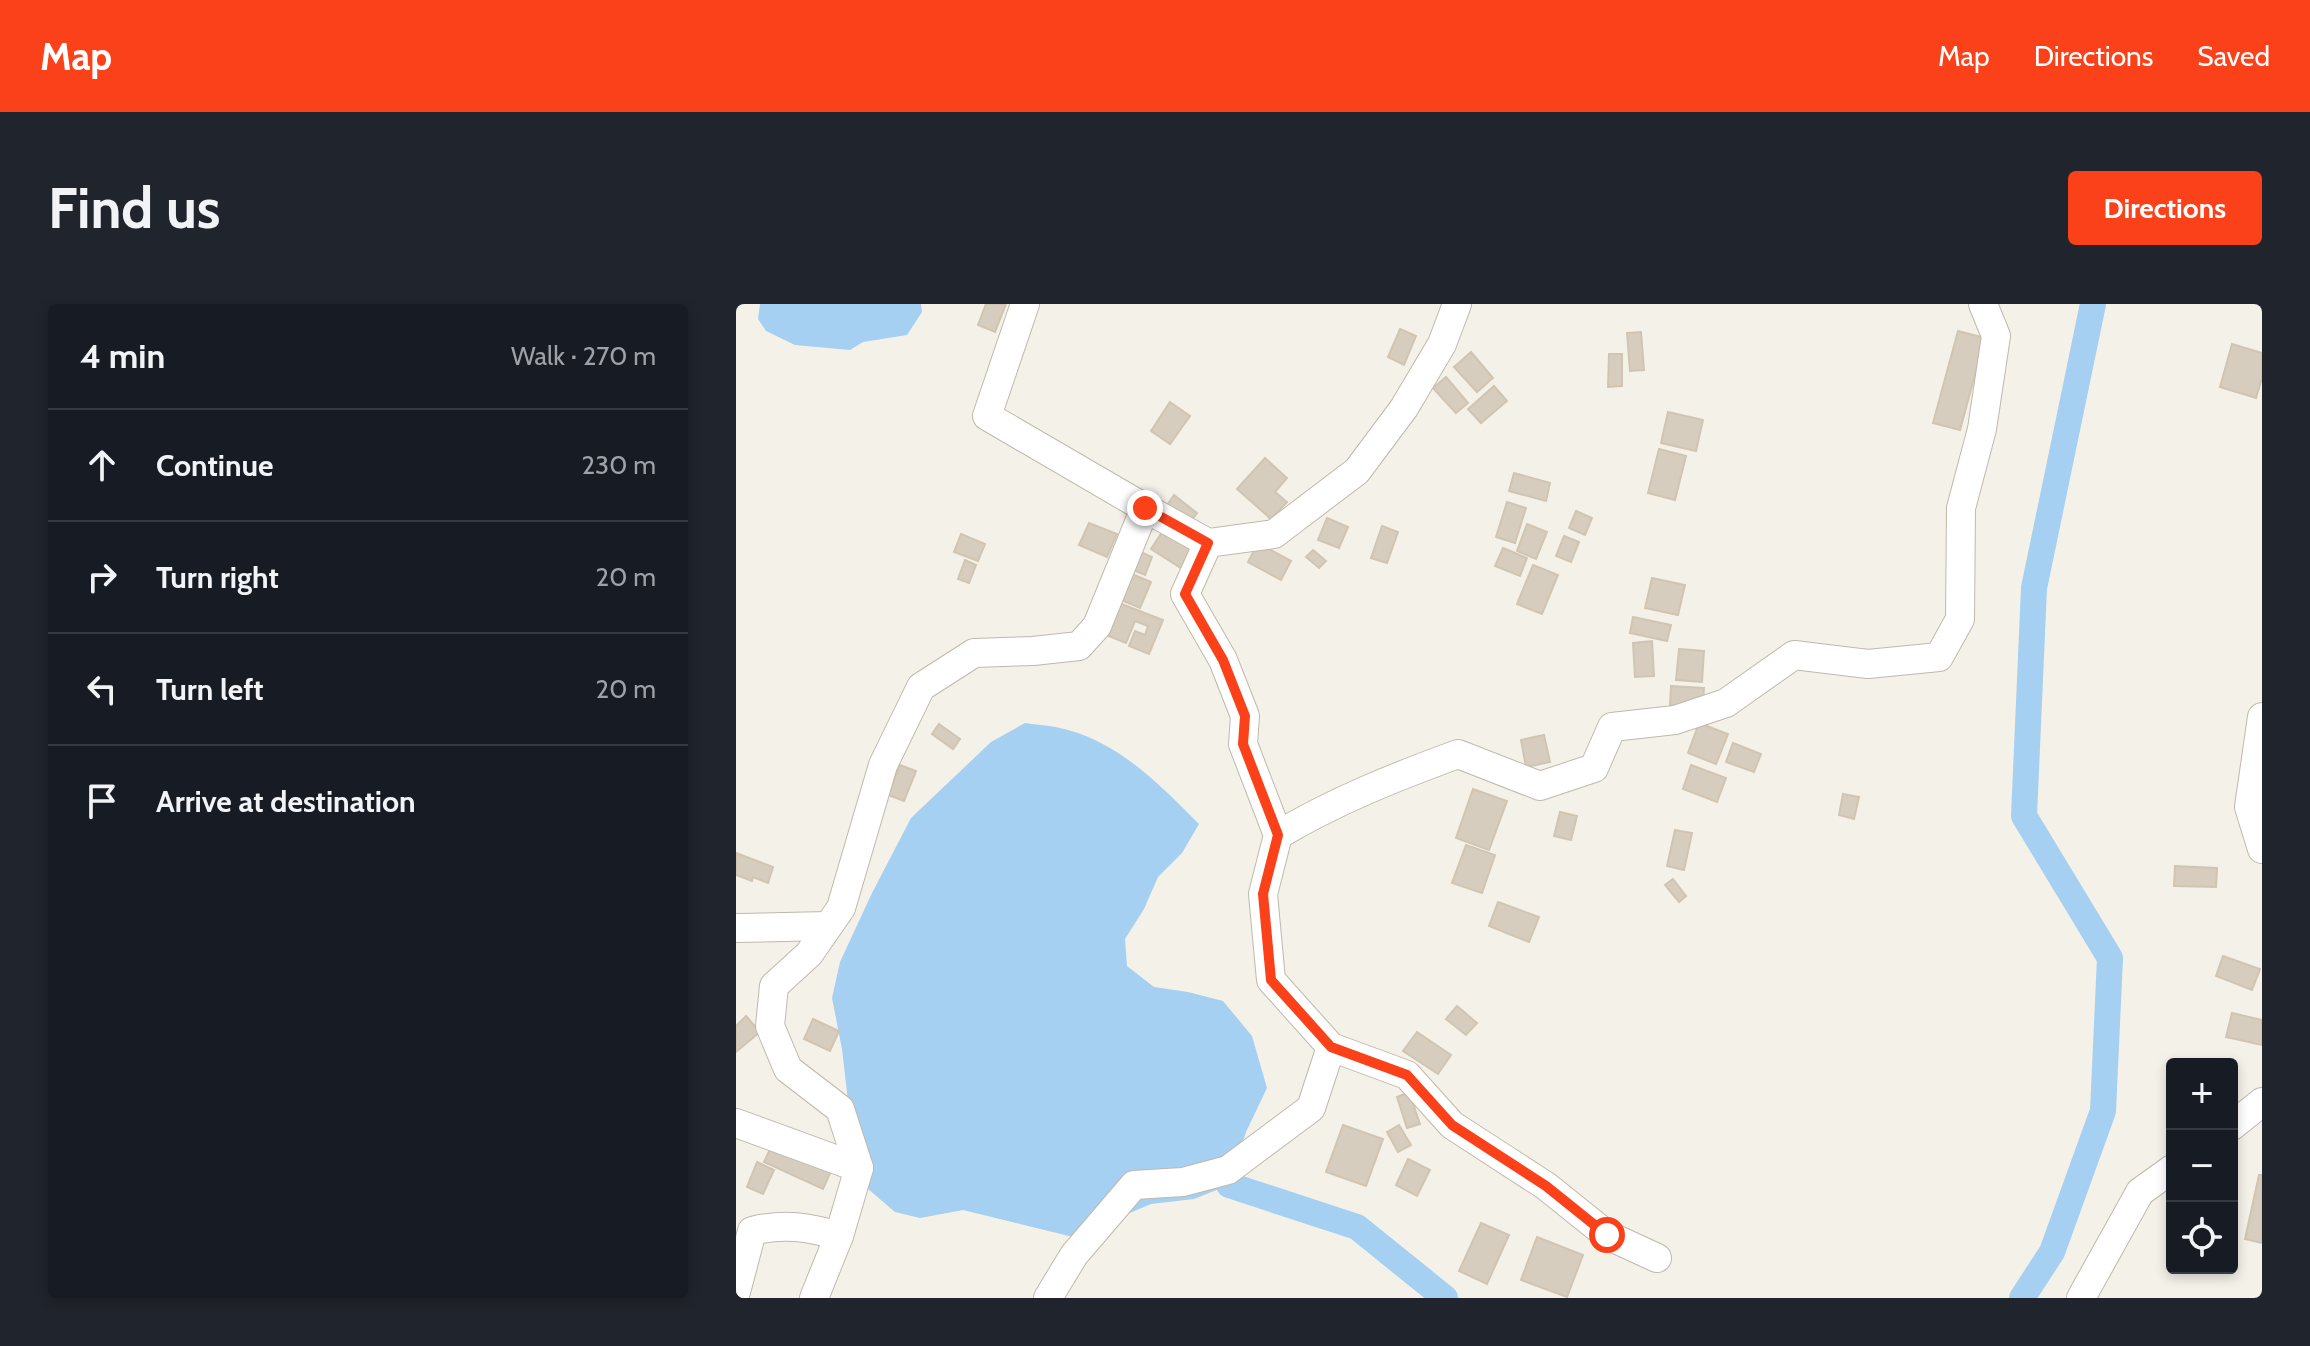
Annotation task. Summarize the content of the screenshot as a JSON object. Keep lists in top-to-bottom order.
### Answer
{
  "page": {
    "header": "Map",
    "nav": ["Map", "Directions", "Saved"],
    "buttons": "Directions",
    "title": "Find us",
    "heading": ["4 min", "Walk · 270 m"],
    "list": [
      ["Continue", "230 m"],
      ["Turn right", "20 m"],
      ["Turn left", "20 m"],
      "Arrive at destination"
    ],
    "map_buttons": ["+", "−"]
  }
}
